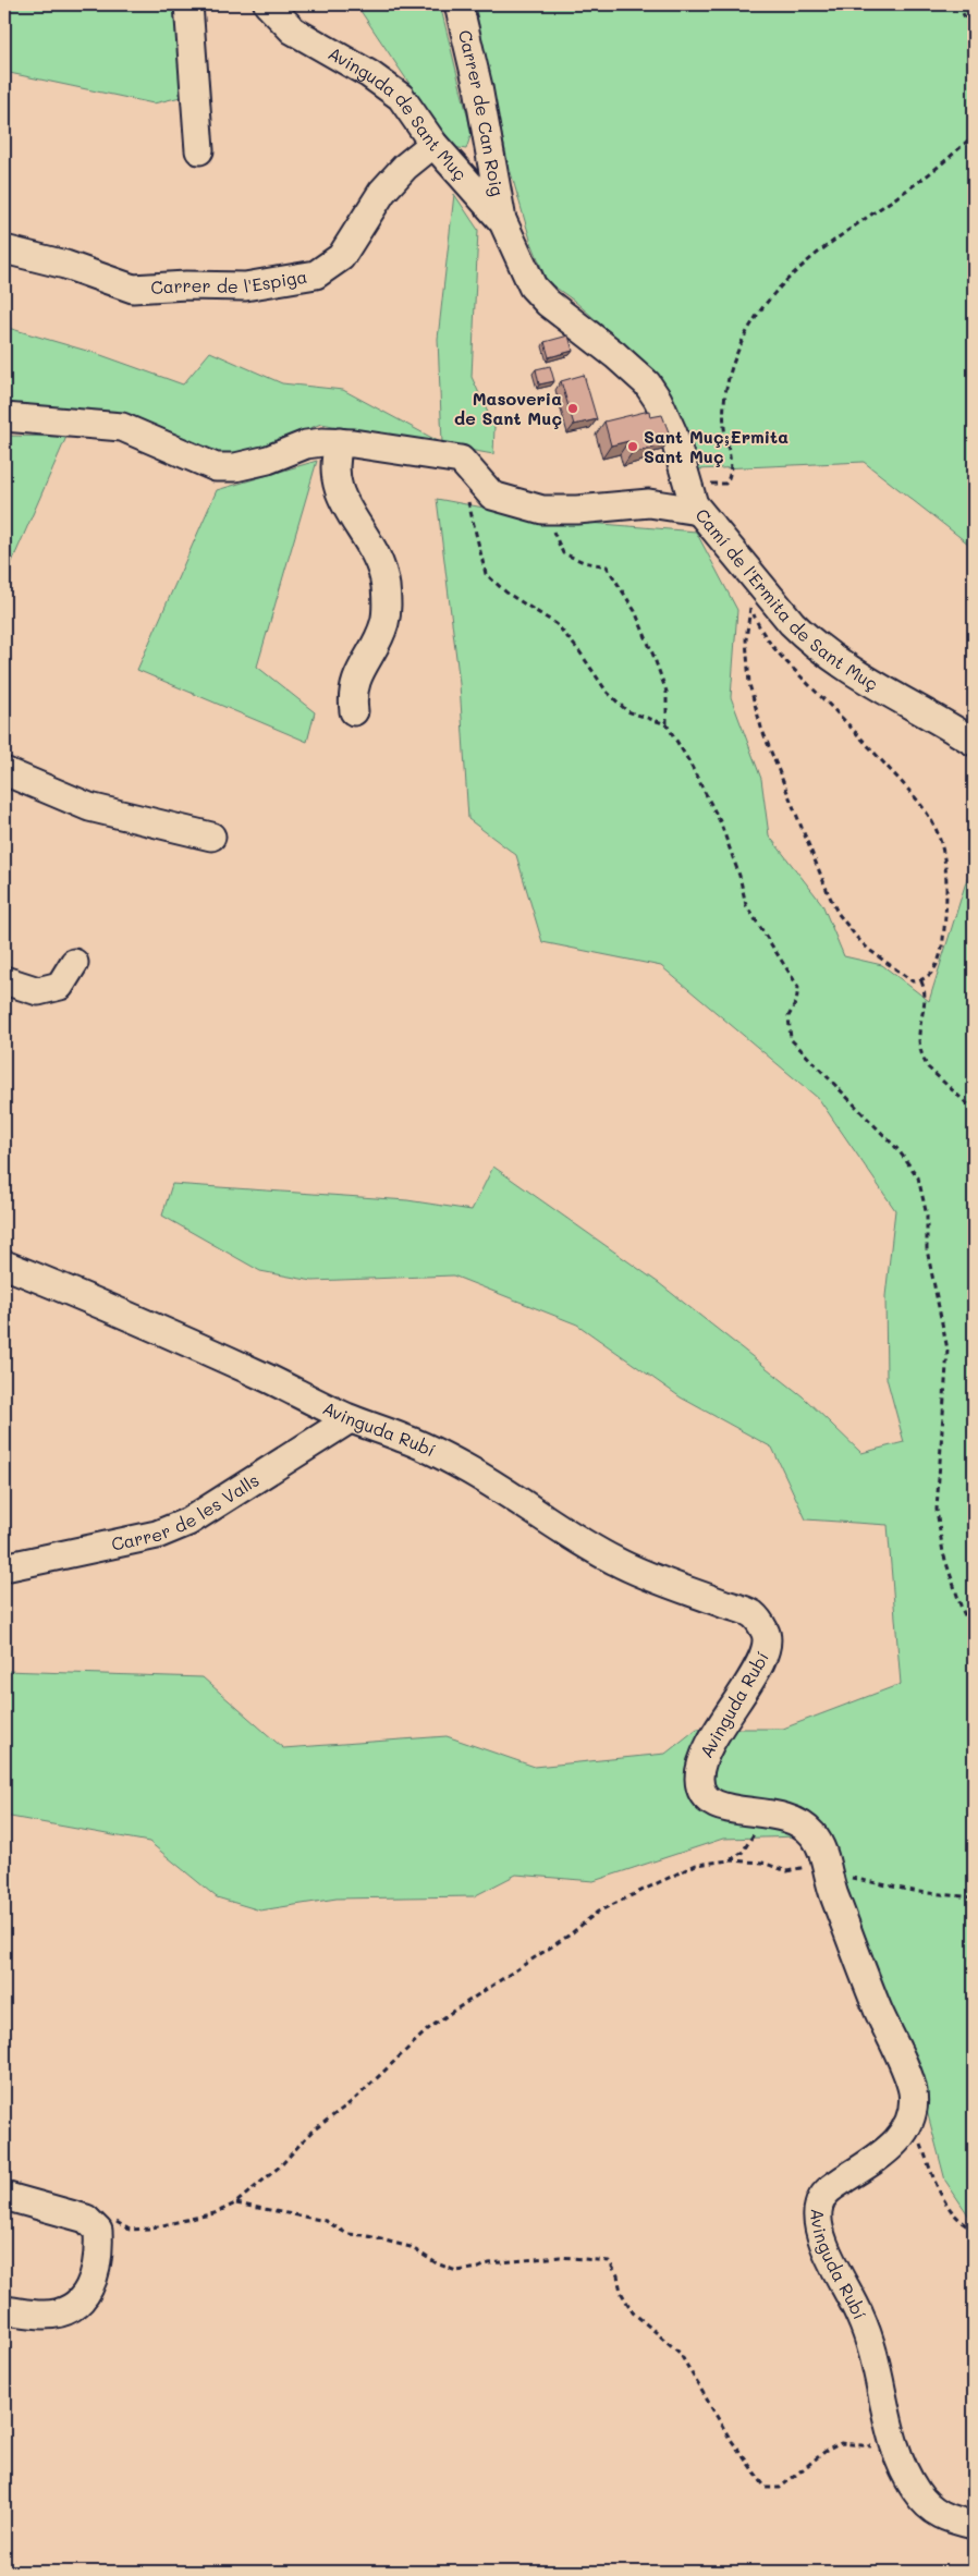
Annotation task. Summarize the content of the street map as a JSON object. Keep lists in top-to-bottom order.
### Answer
{
  "streets": {
    "street": [
      "Carrer de Can Roig",
      "Avinguda de Sant Muç",
      "Carrer de l'Espiga",
      "Camí de l'Ermita de Sant Muç",
      "Avinguda Rubí",
      "Carrer de les Valls"
    ]
  },
  "crossings": [
    ["Carrer de Can Roig", "Avinguda de Sant Muç"],
    ["Carrer de Can Roig", "Camí de l'Ermita de Sant Muç"],
    ["Avinguda de Sant Muç", "Carrer de l'Espiga"],
    ["Avinguda de Sant Muç", "Camí de l'Ermita de Sant Muç"],
    ["Avinguda Rubí", "Carrer de les Valls"]
  ],
  "places": ["Masoveria de Sant Muç", "Sant Muç;Ermita Sant Muç"]
}
